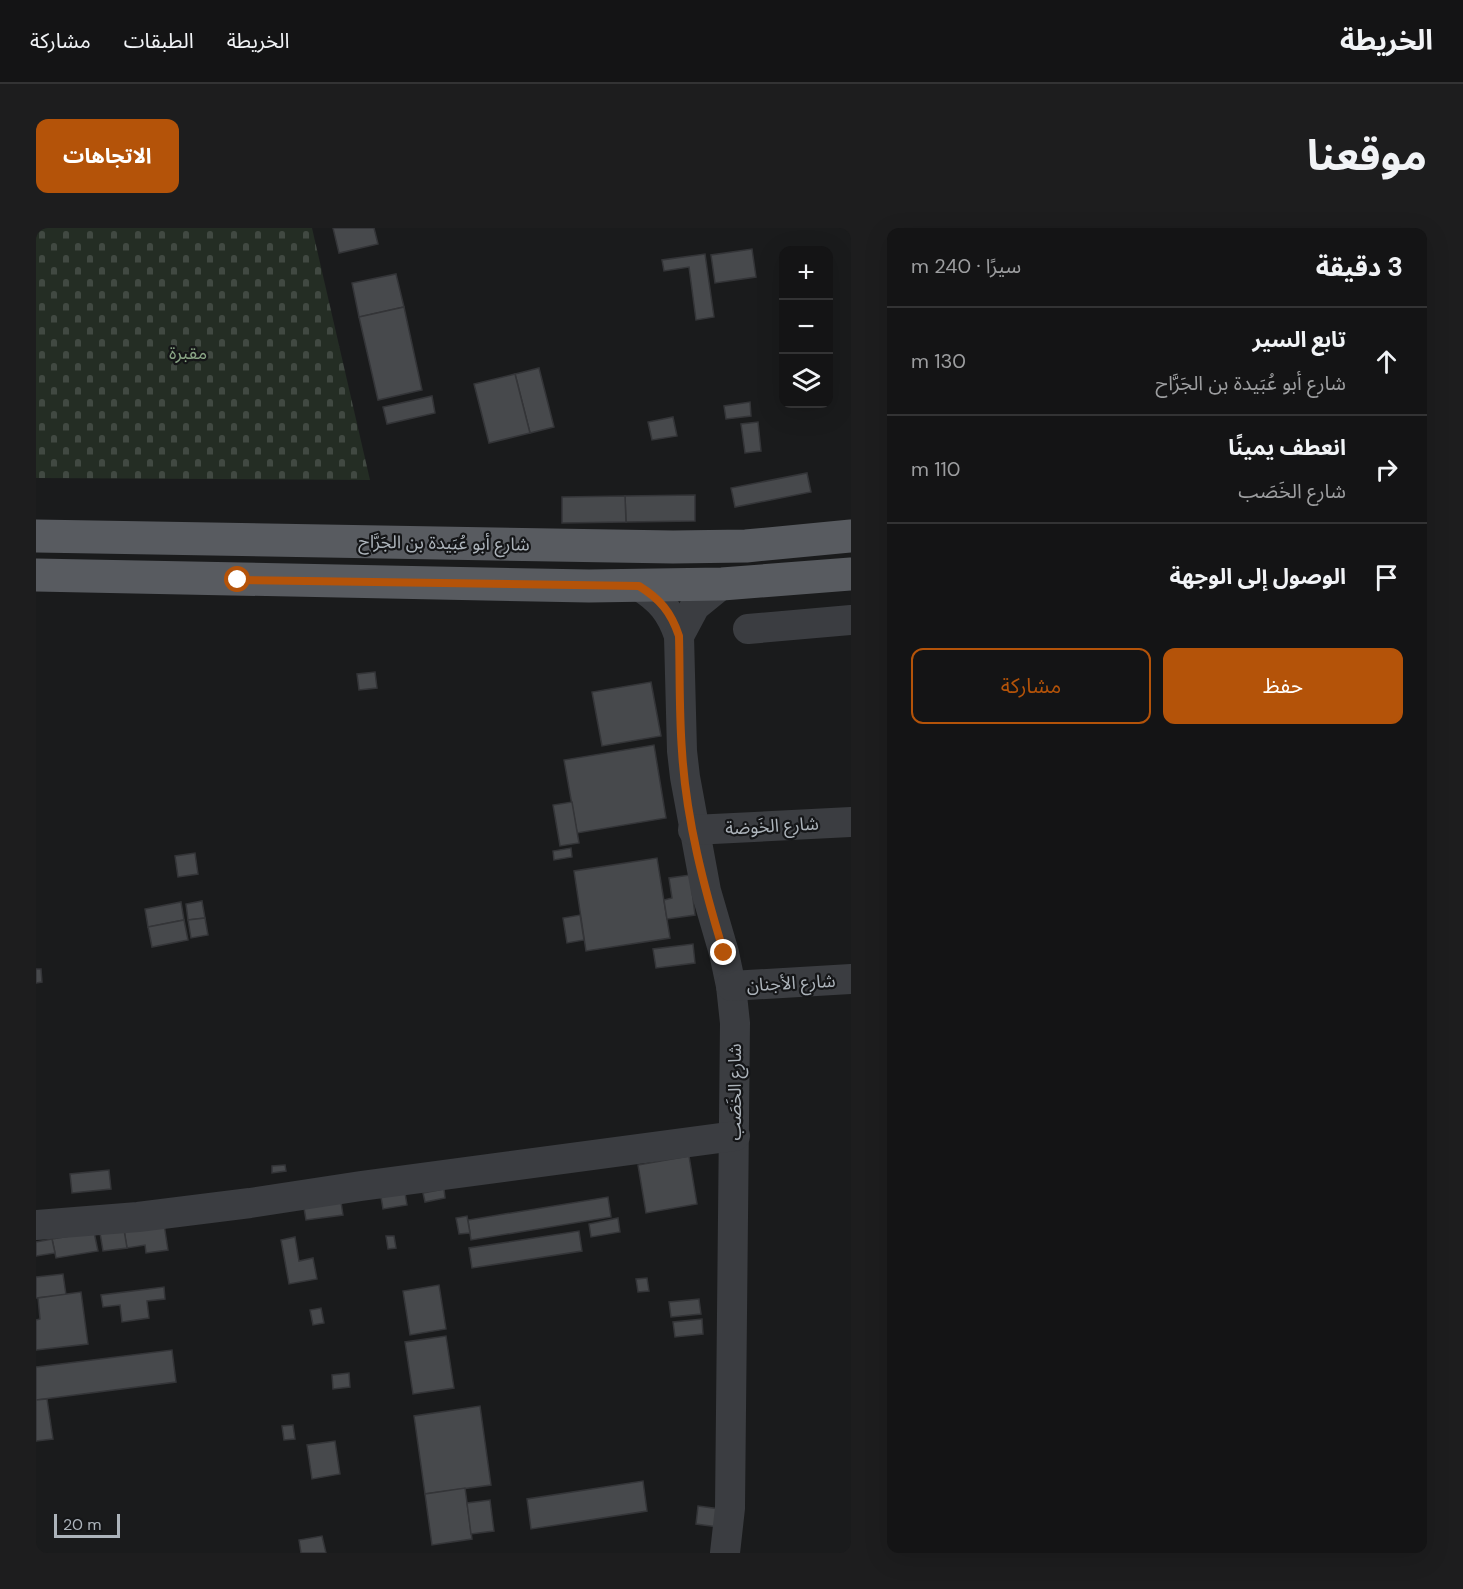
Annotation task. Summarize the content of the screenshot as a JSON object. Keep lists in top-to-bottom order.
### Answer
{
  "streets": {
    "main road": ["شارع أبو عُبَيدة بن الجَرَّاح"],
    "street": ["شارع الخَوضة", "شارع الأجنان", "شارع الخَصَب"]
  },
  "crossings": [
    ["شارع الخَوضة", "شارع الخَصَب"],
    ["شارع الأجنان", "شارع الخَصَب"]
  ],
  "parks": ["مقبرة"],
  "scale_bar": "20 m",
  "page": {
    "header": "الخريطة",
    "nav": ["الخريطة", "الطبقات", "مشاركة"],
    "title": "موقعنا",
    "buttons": [
      "الاتجاهات",
      ["حفظ", "مشاركة"]
    ],
    "heading": ["3 دقيقة", "سيرًا · 240 m"],
    "map_buttons": ["+", "−"],
    "list": [
      ["تابع السير", "شارع أبو عُبَيدة بن الجَرَّاح", "130 m"],
      ["انعطف يمينًا", "شارع الخَصَب", "110 m"],
      "الوصول إلى الوجهة"
    ],
    "scale": "20 m"
  }
}
